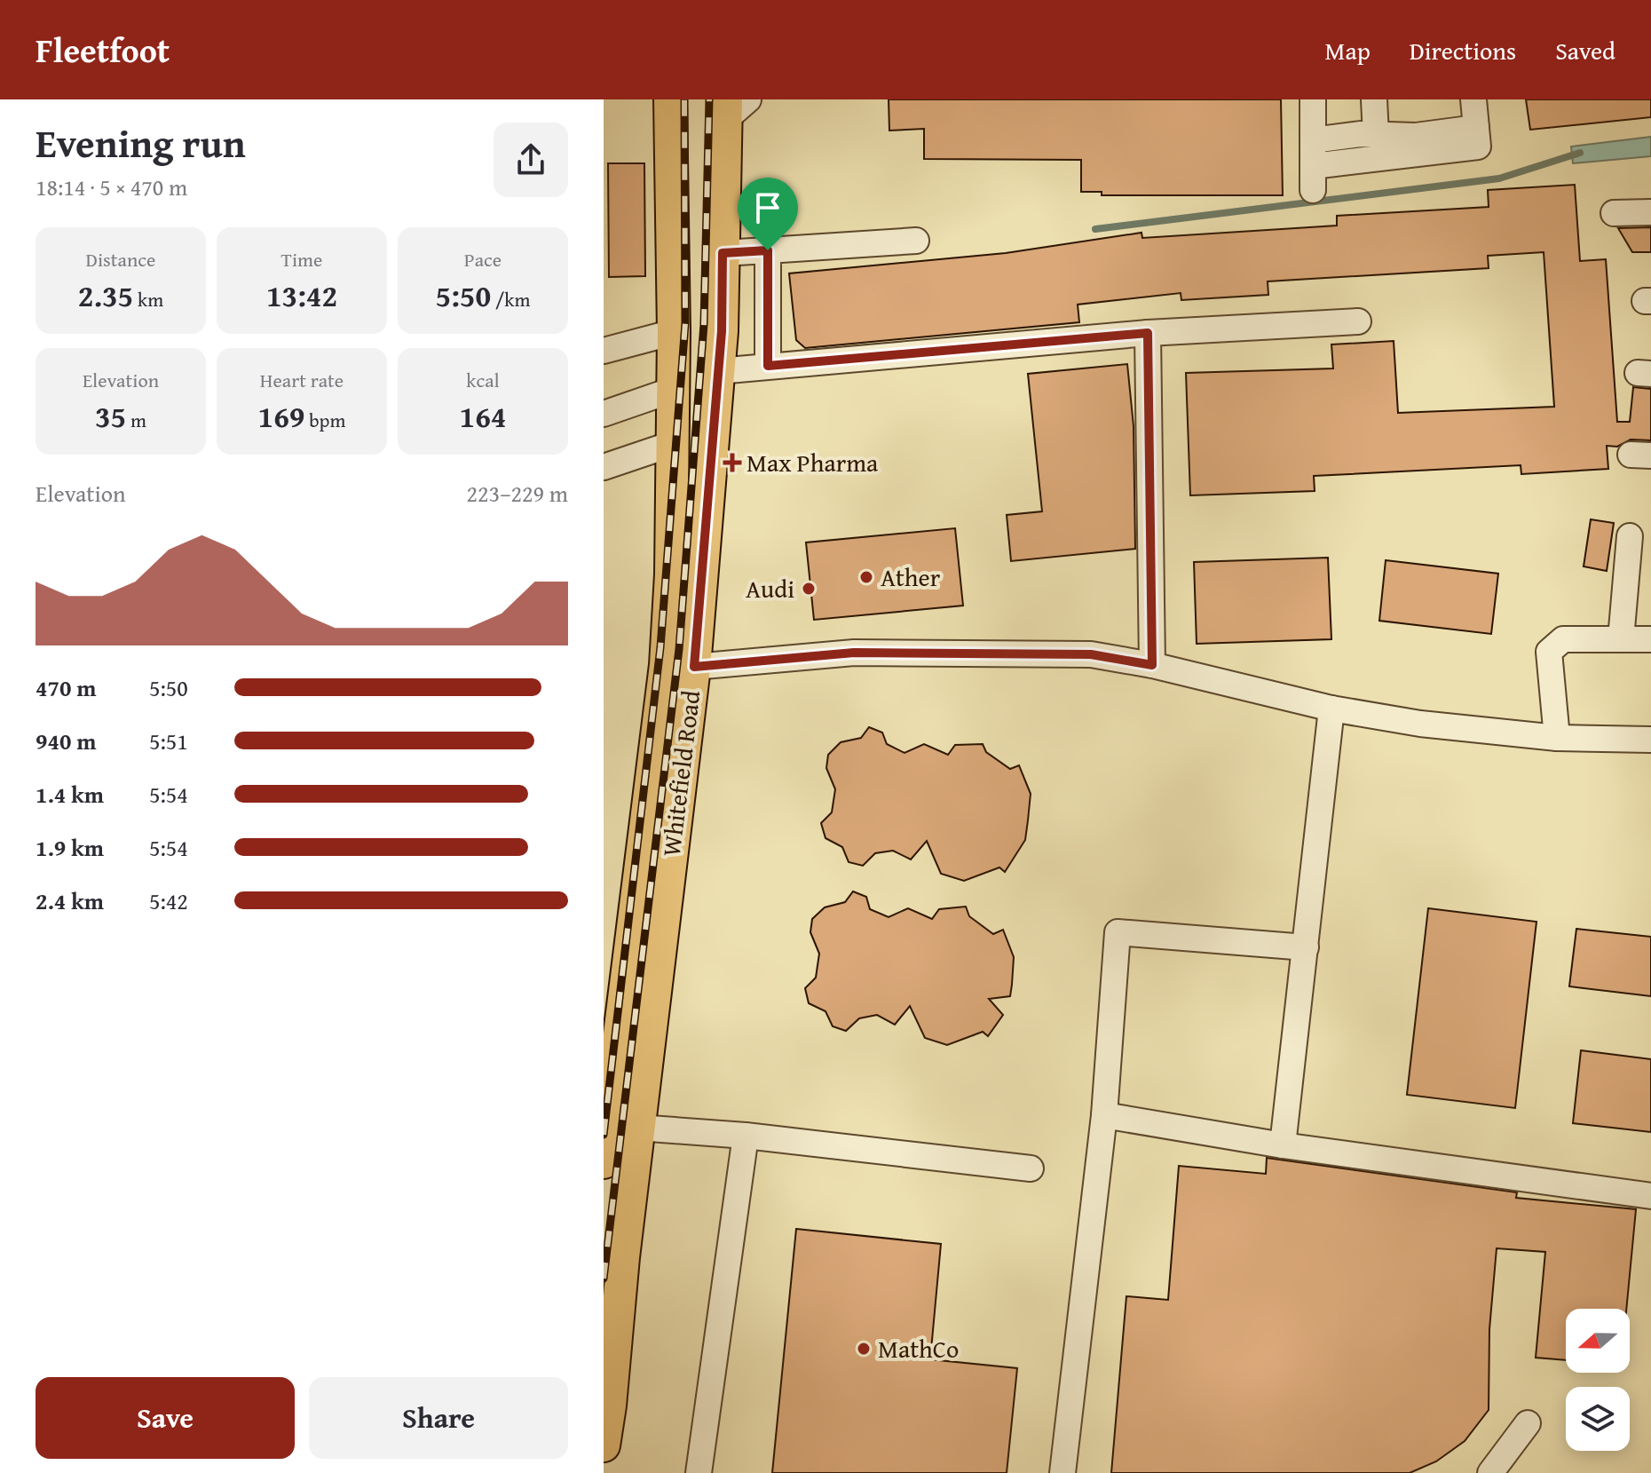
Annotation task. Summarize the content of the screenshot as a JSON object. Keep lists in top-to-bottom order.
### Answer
{
  "streets": {
    "main road": ["Whitefield Road"]
  },
  "places": {
    "health": ["Max Pharma"],
    "other": ["Ather", "Audi", "MathCo"]
  },
  "north": "left",
  "page": {
    "header": "Fleetfoot",
    "nav": ["Map", "Directions", "Saved"],
    "heading": ["Evening run", "18:14 · 5 × 470 m"],
    "stats": [
      ["Distance", "2.35 km"],
      ["Time", "13:42"],
      ["Pace", "5:50 /km"],
      ["Elevation", "35 m"],
      ["Heart rate", "169 bpm"],
      ["kcal", "164"]
    ],
    "chart": ["Elevation", "223–229 m"],
    "list": [
      {
        "name": "470 m",
        "note": "5:50"
      },
      {
        "name": "940 m",
        "note": "5:51"
      },
      {
        "name": "1.4 km",
        "note": "5:54"
      },
      {
        "name": "1.9 km",
        "note": "5:54"
      },
      {
        "name": "2.4 km",
        "note": "5:42"
      }
    ],
    "buttons": ["Save", "Share"]
  }
}
